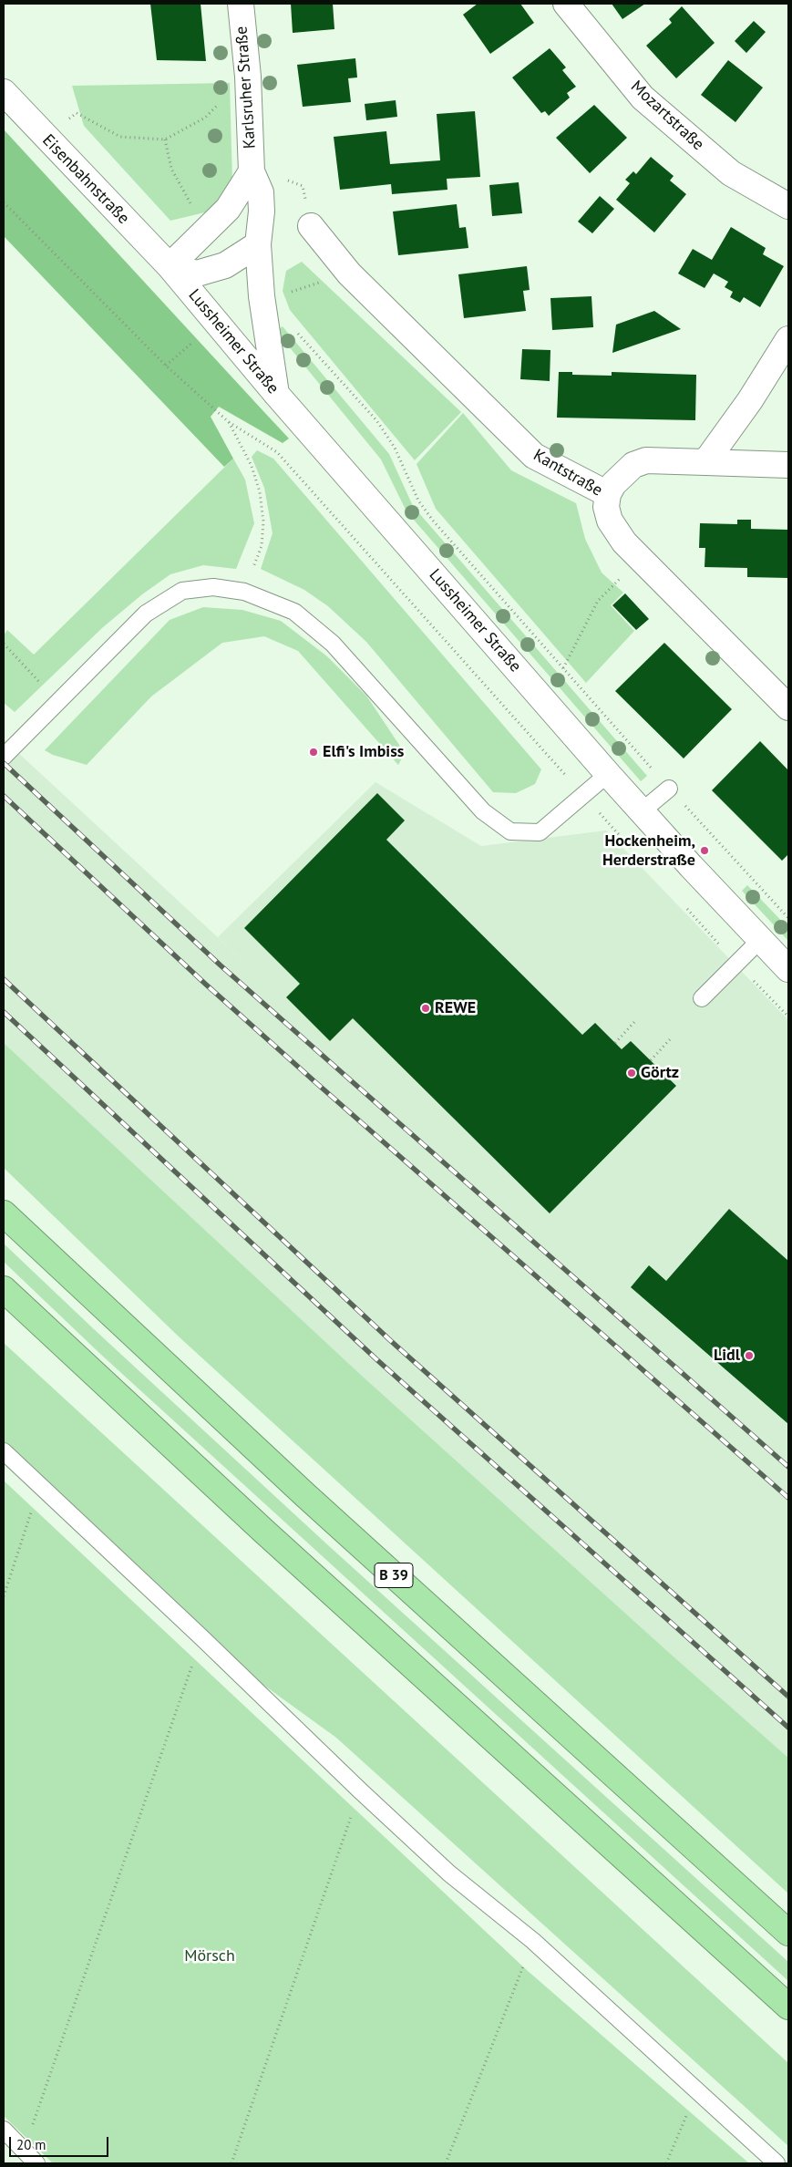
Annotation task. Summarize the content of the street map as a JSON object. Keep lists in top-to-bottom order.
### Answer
{
  "streets": {
    "highway": ["B 39"],
    "street": [
      "Karlsruher Straße",
      "Mozartstraße",
      "Eisenbahnstraße",
      "Lussheimer Straße",
      "Kantstraße"
    ]
  },
  "crossings": [
    ["Karlsruher Straße", "Eisenbahnstraße"],
    ["Karlsruher Straße", "Lussheimer Straße"],
    ["Eisenbahnstraße", "Lussheimer Straße"]
  ],
  "parks": ["Mörsch"],
  "places": [
    "Elfi's Imbiss",
    "Hockenheim, Herderstraße",
    "REWE",
    "Görtz",
    "Lidl"
  ],
  "scale_bar": "20 m"
}
